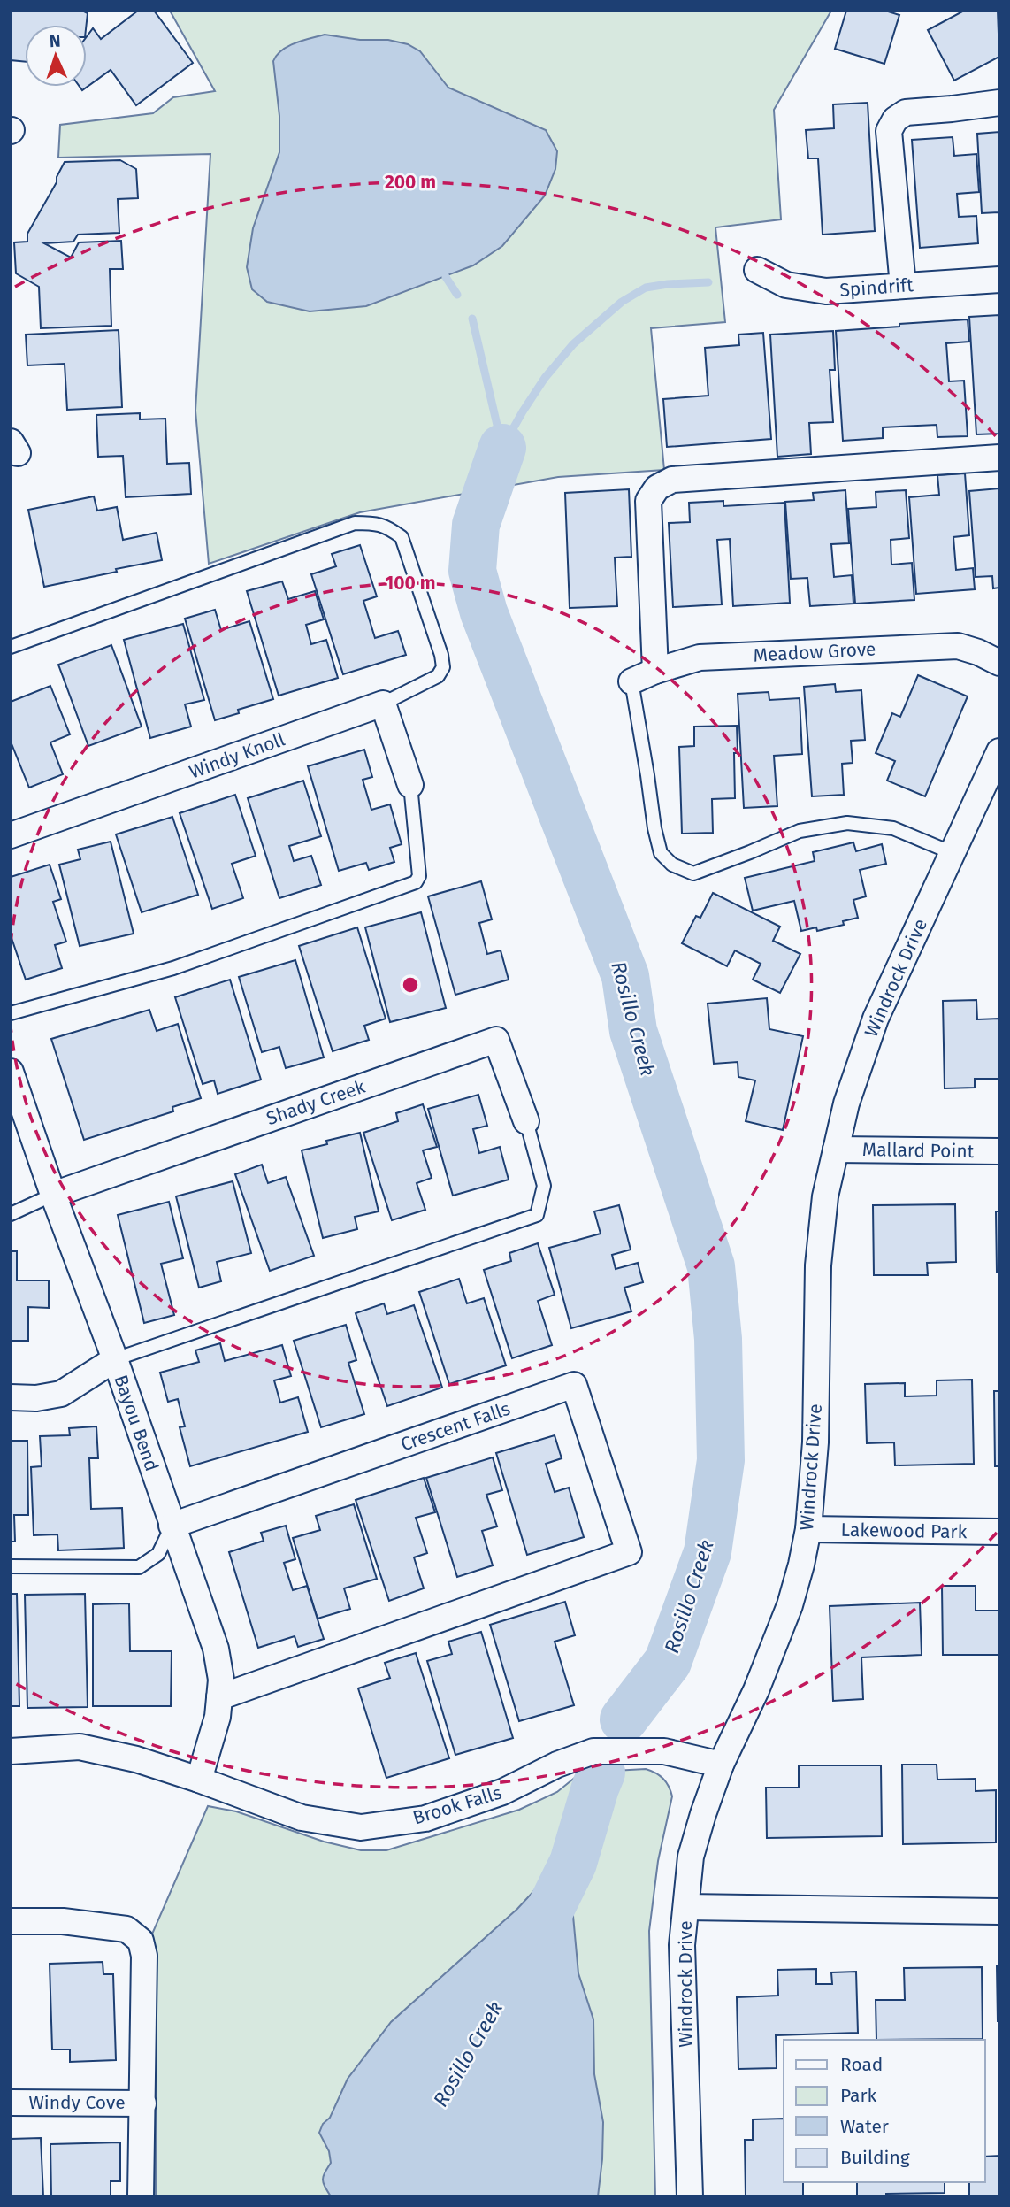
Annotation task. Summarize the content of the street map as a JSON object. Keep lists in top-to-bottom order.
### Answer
{
  "streets": {
    "street": [
      "Spindrift",
      "Meadow Grove",
      "Windy Knoll",
      "Windrock Drive",
      "Shady Creek",
      "Mallard Point",
      "Bayou Bend",
      "Crescent Falls",
      "Lakewood Park",
      "Brook Falls",
      "Windy Cove"
    ]
  },
  "crossings": [
    ["Windrock Drive", "Mallard Point"],
    ["Windrock Drive", "Lakewood Park"],
    ["Windrock Drive", "Brook Falls"],
    ["Shady Creek", "Bayou Bend"],
    ["Bayou Bend", "Crescent Falls"],
    ["Bayou Bend", "Brook Falls"]
  ],
  "water": ["Rosillo Creek"],
  "legend": [
    "Road",
    "Park",
    "Water",
    "Building"
  ],
  "north": "top",
  "rings": ["200 m", "100 m"]
}
